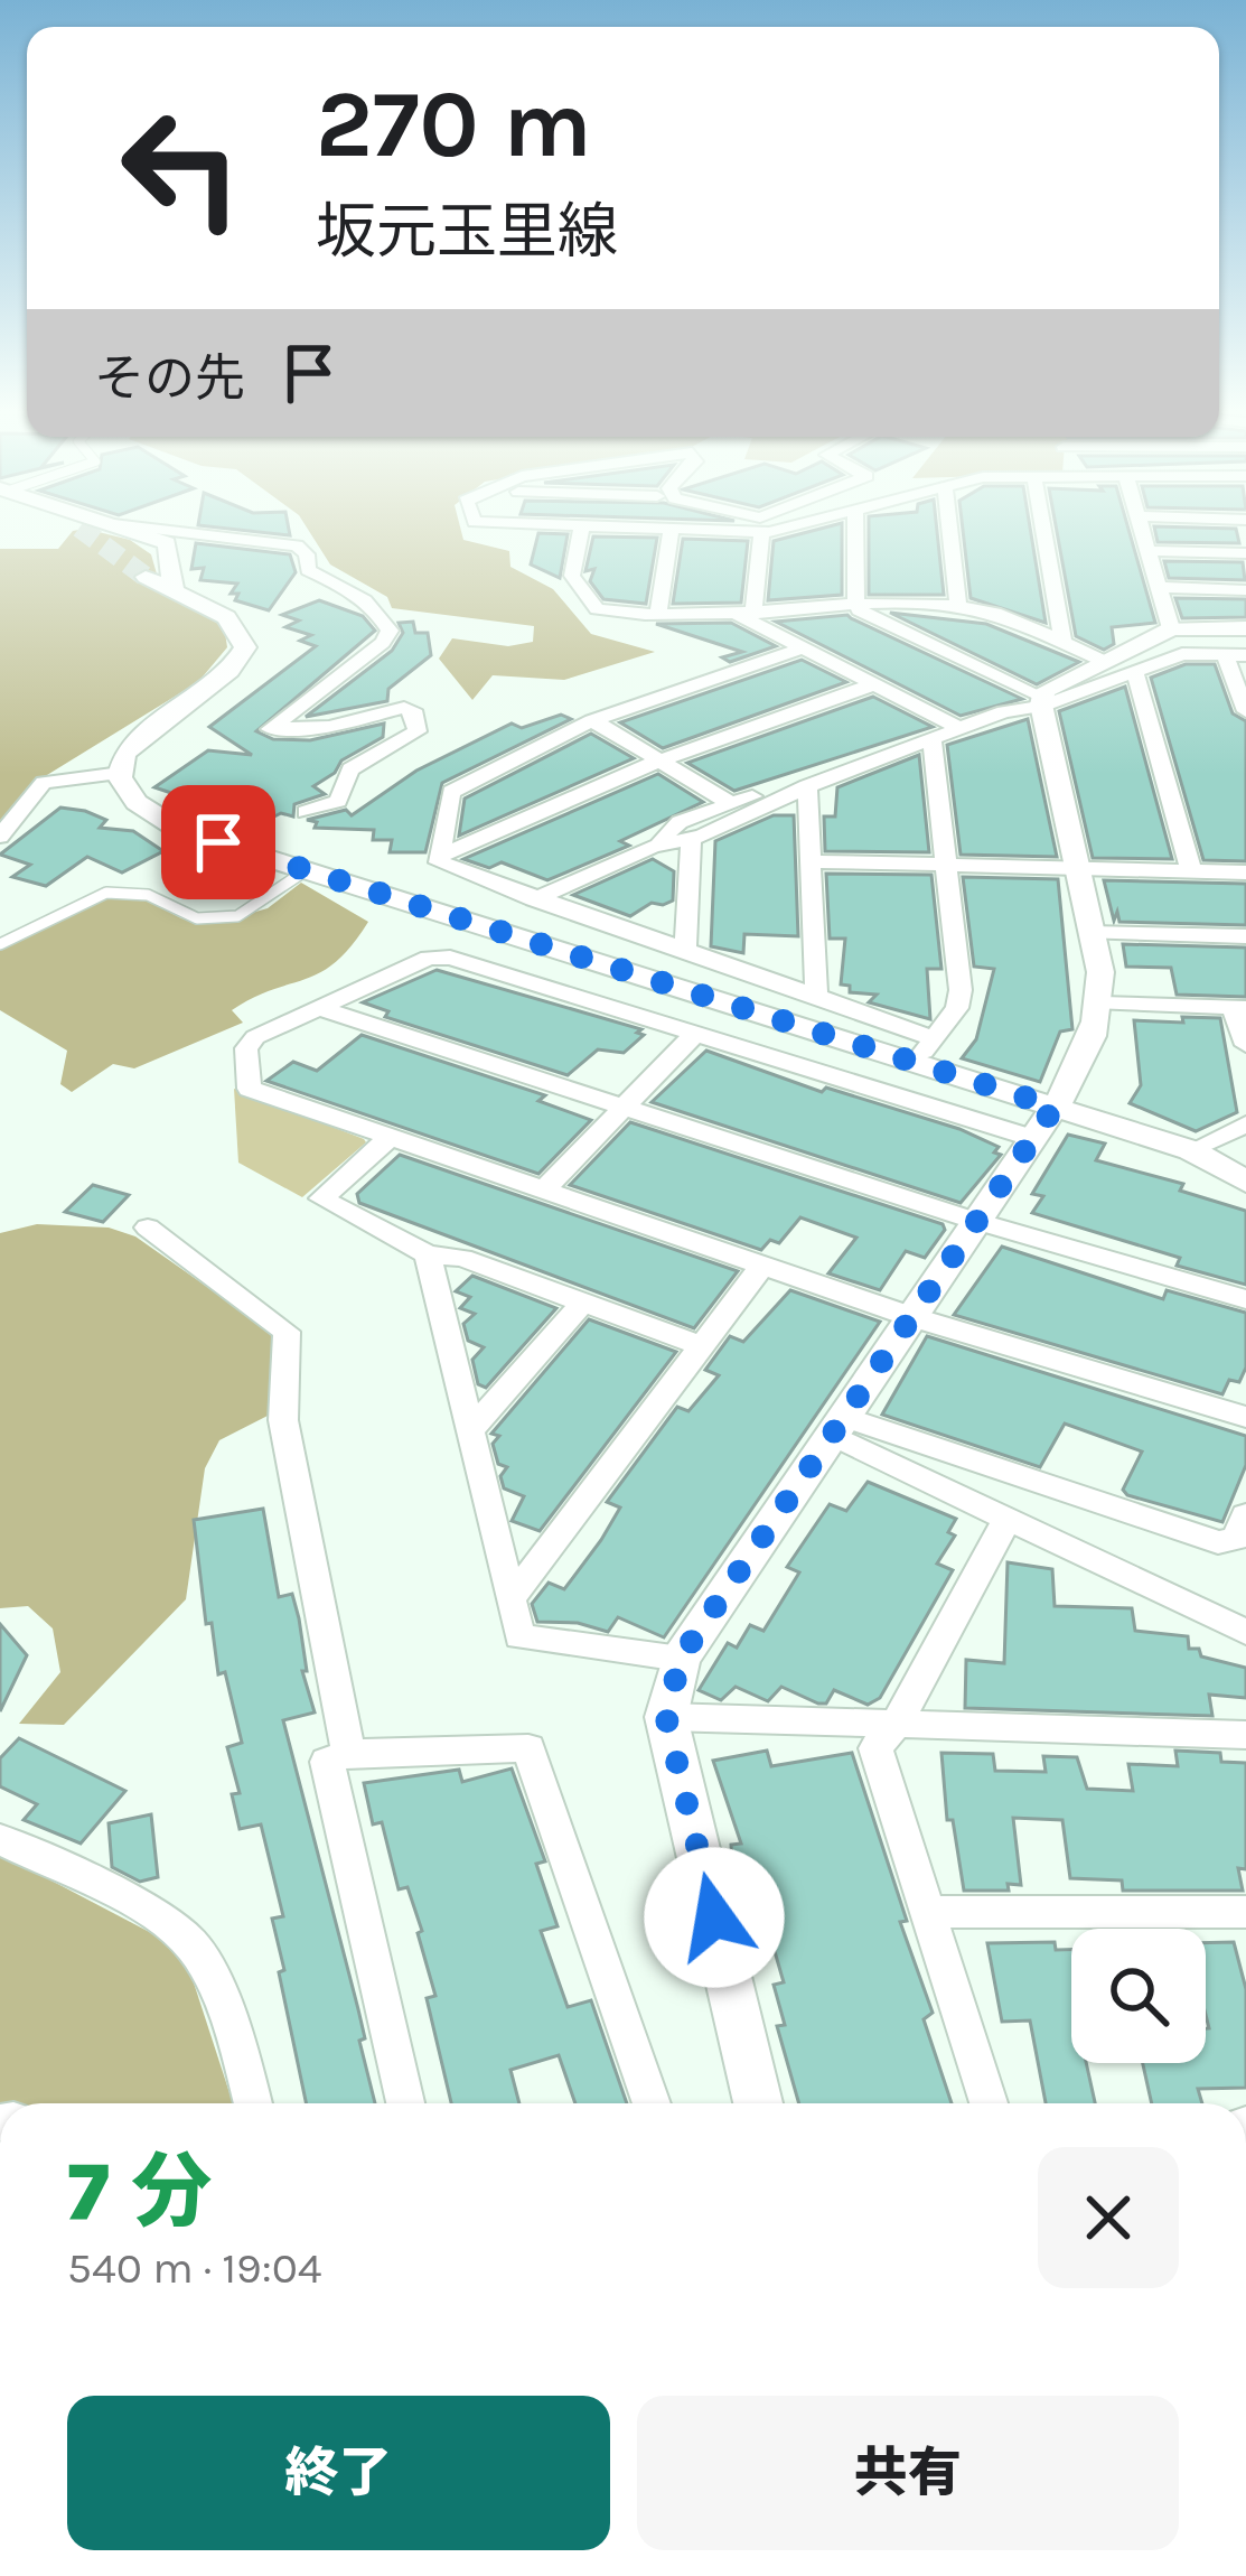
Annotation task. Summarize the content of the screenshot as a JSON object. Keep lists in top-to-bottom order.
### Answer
{
  "page": {
    "turn": ["270 m", "坂元玉里線"],
    "then": "その先",
    "heading": ["7 分", "540 m · 19:04"],
    "buttons": ["終了", "共有"]
  }
}
